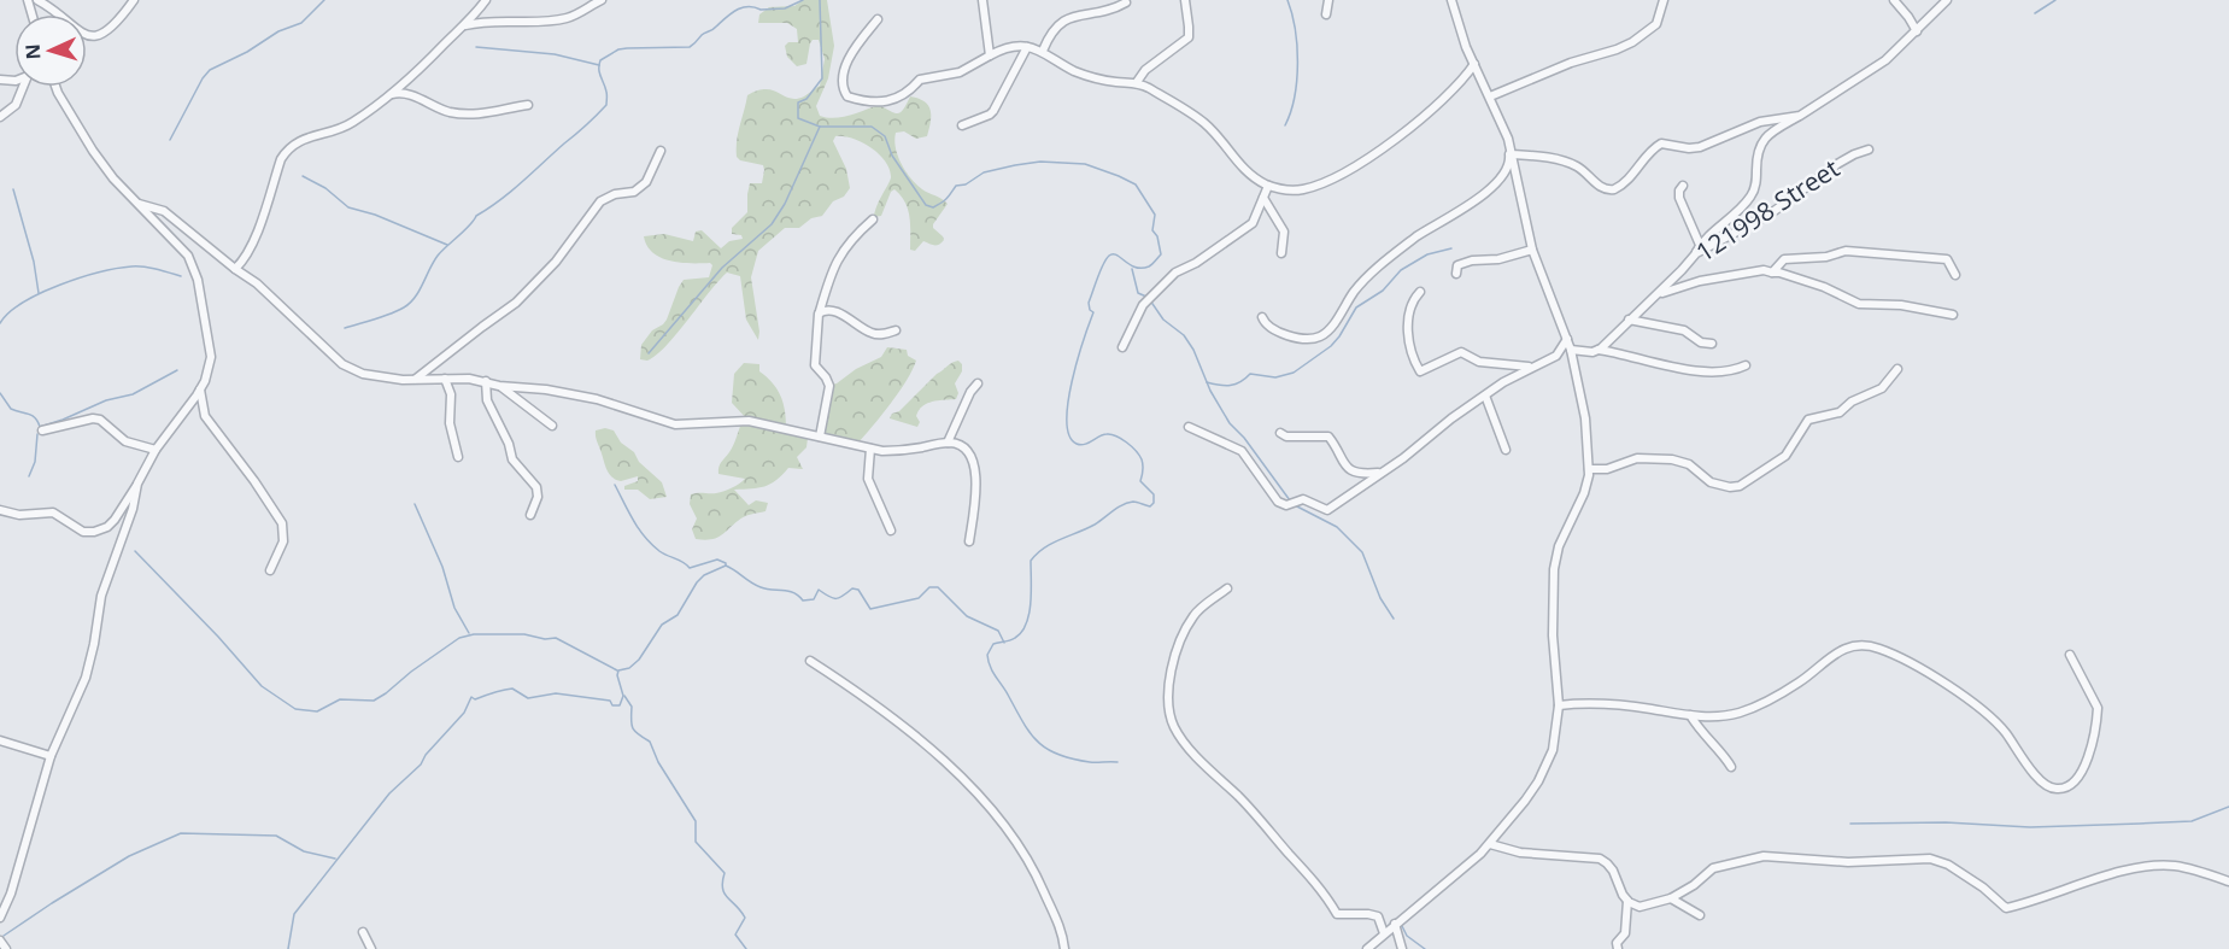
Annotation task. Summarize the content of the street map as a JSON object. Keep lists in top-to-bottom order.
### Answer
{
  "streets": {
    "street": ["121998 Street"]
  },
  "north": "left"
}
